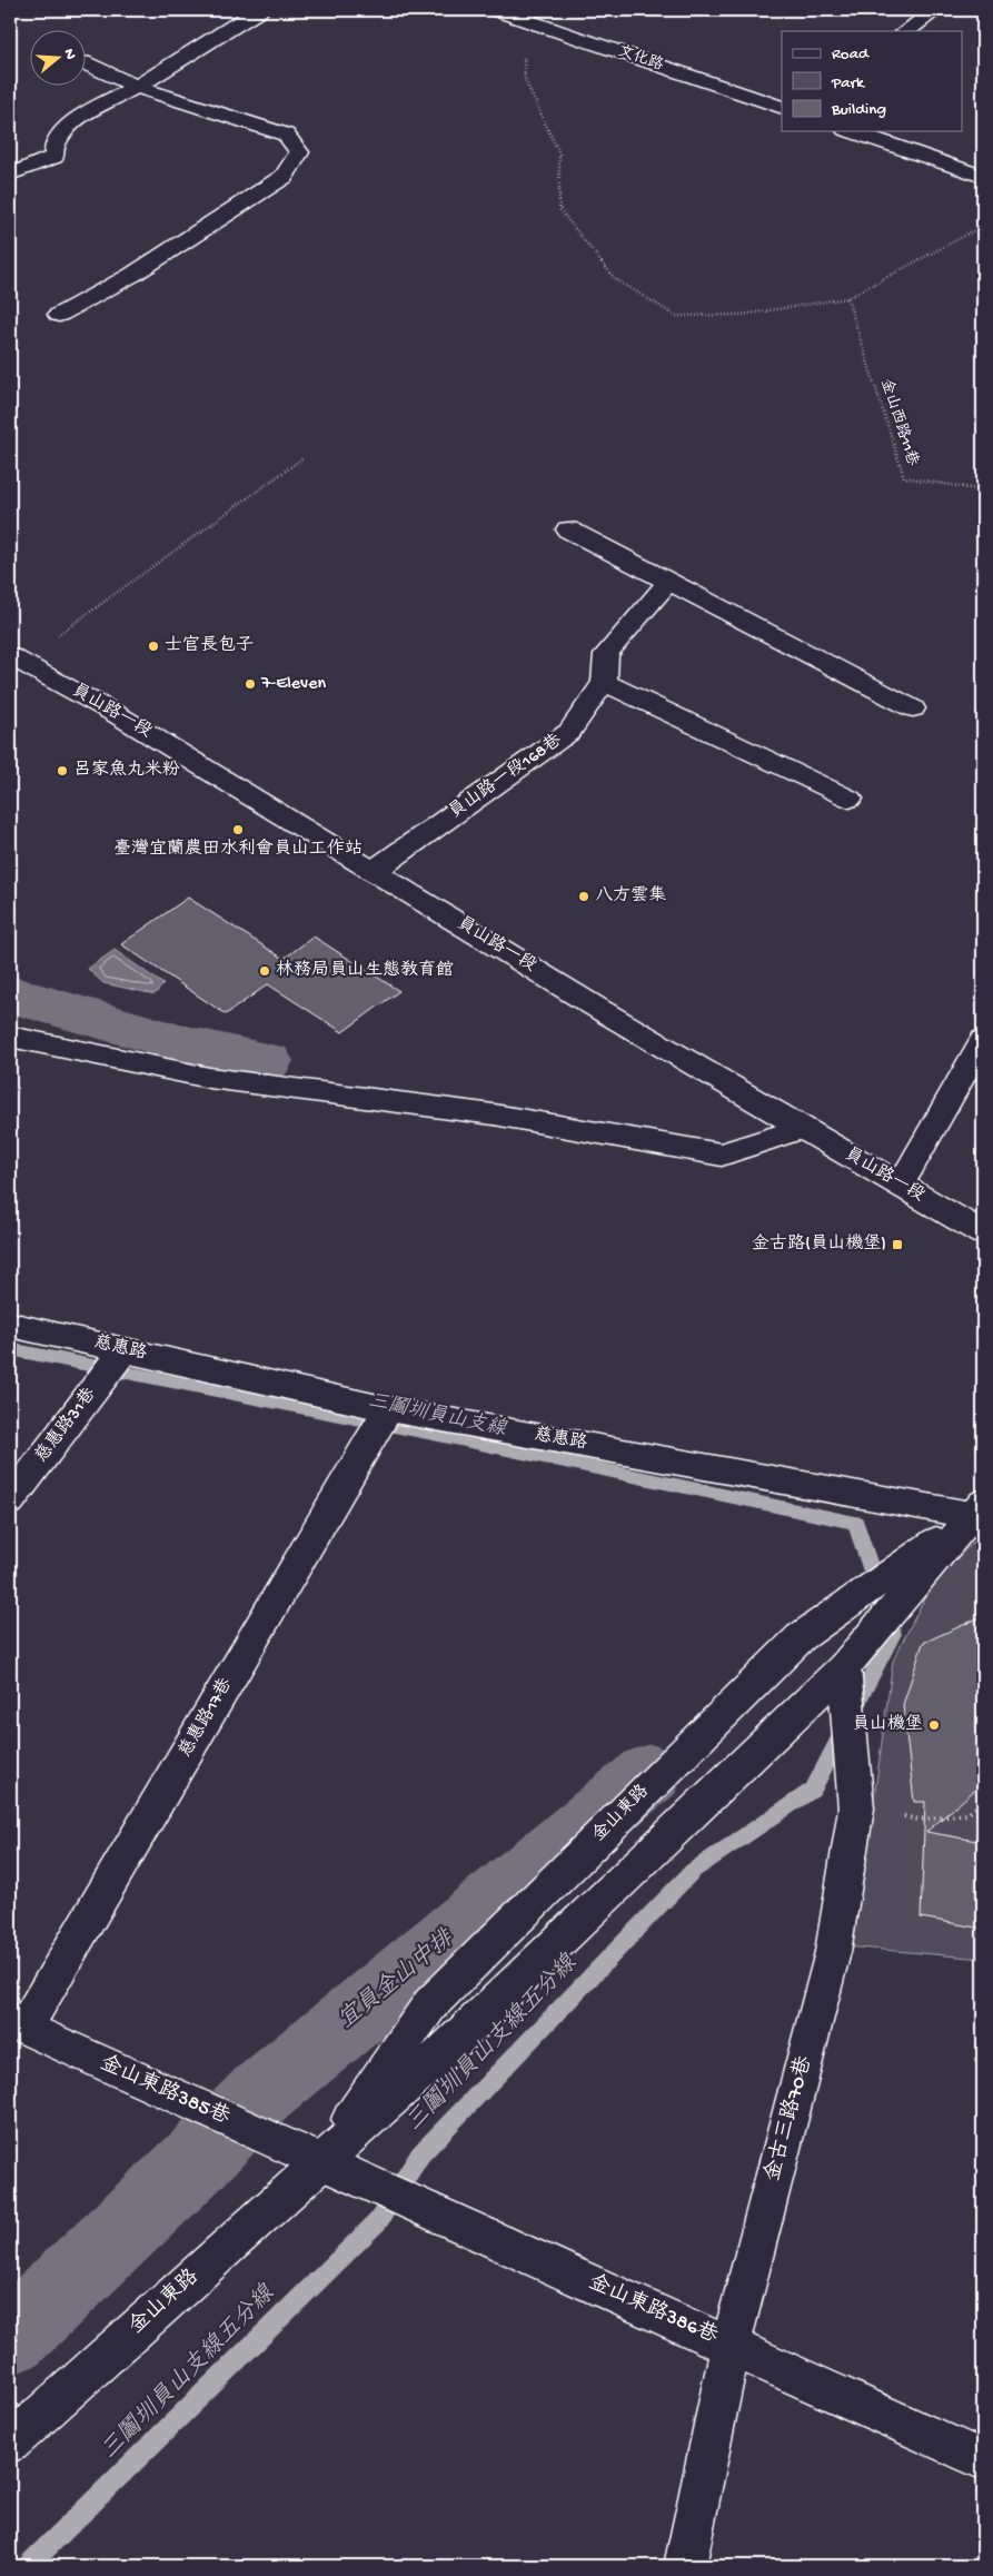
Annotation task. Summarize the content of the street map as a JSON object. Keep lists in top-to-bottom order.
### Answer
{
  "streets": {
    "street": [
      "文化路",
      "員山路一段",
      "員山路一段168巷",
      "慈惠路",
      "慈惠路31巷",
      "慈惠路17巷",
      "金山東路",
      "金山東路385巷",
      "金古三路70巷",
      "金山東路386巷"
    ],
    "path": ["金山西路11巷"]
  },
  "crossings": [
    ["員山路一段", "員山路一段168巷"],
    ["慈惠路", "慈惠路31巷"],
    ["慈惠路", "慈惠路17巷"],
    ["慈惠路", "金山東路"],
    ["慈惠路17巷", "金山東路385巷"],
    ["金山東路", "金山東路385巷"],
    ["金山東路", "金古三路70巷"],
    ["金山東路", "金山東路386巷"],
    ["金山東路385巷", "金山東路386巷"],
    ["金古三路70巷", "金山東路386巷"]
  ],
  "water": ["三鬮圳員山支線", "宜員金山中排", "三鬮圳員山支線五分線"],
  "places": {
    "other": [
      "士官長包子",
      "7-Eleven",
      "呂家魚丸米粉",
      "臺灣宜蘭農田水利會員山工作站",
      "八方雲集",
      "林務局員山生態教育館",
      "員山機堡"
    ],
    "transit": ["金古路(員山機堡)"]
  },
  "legend": ["Road", "Park", "Building"],
  "north": "right"
}
